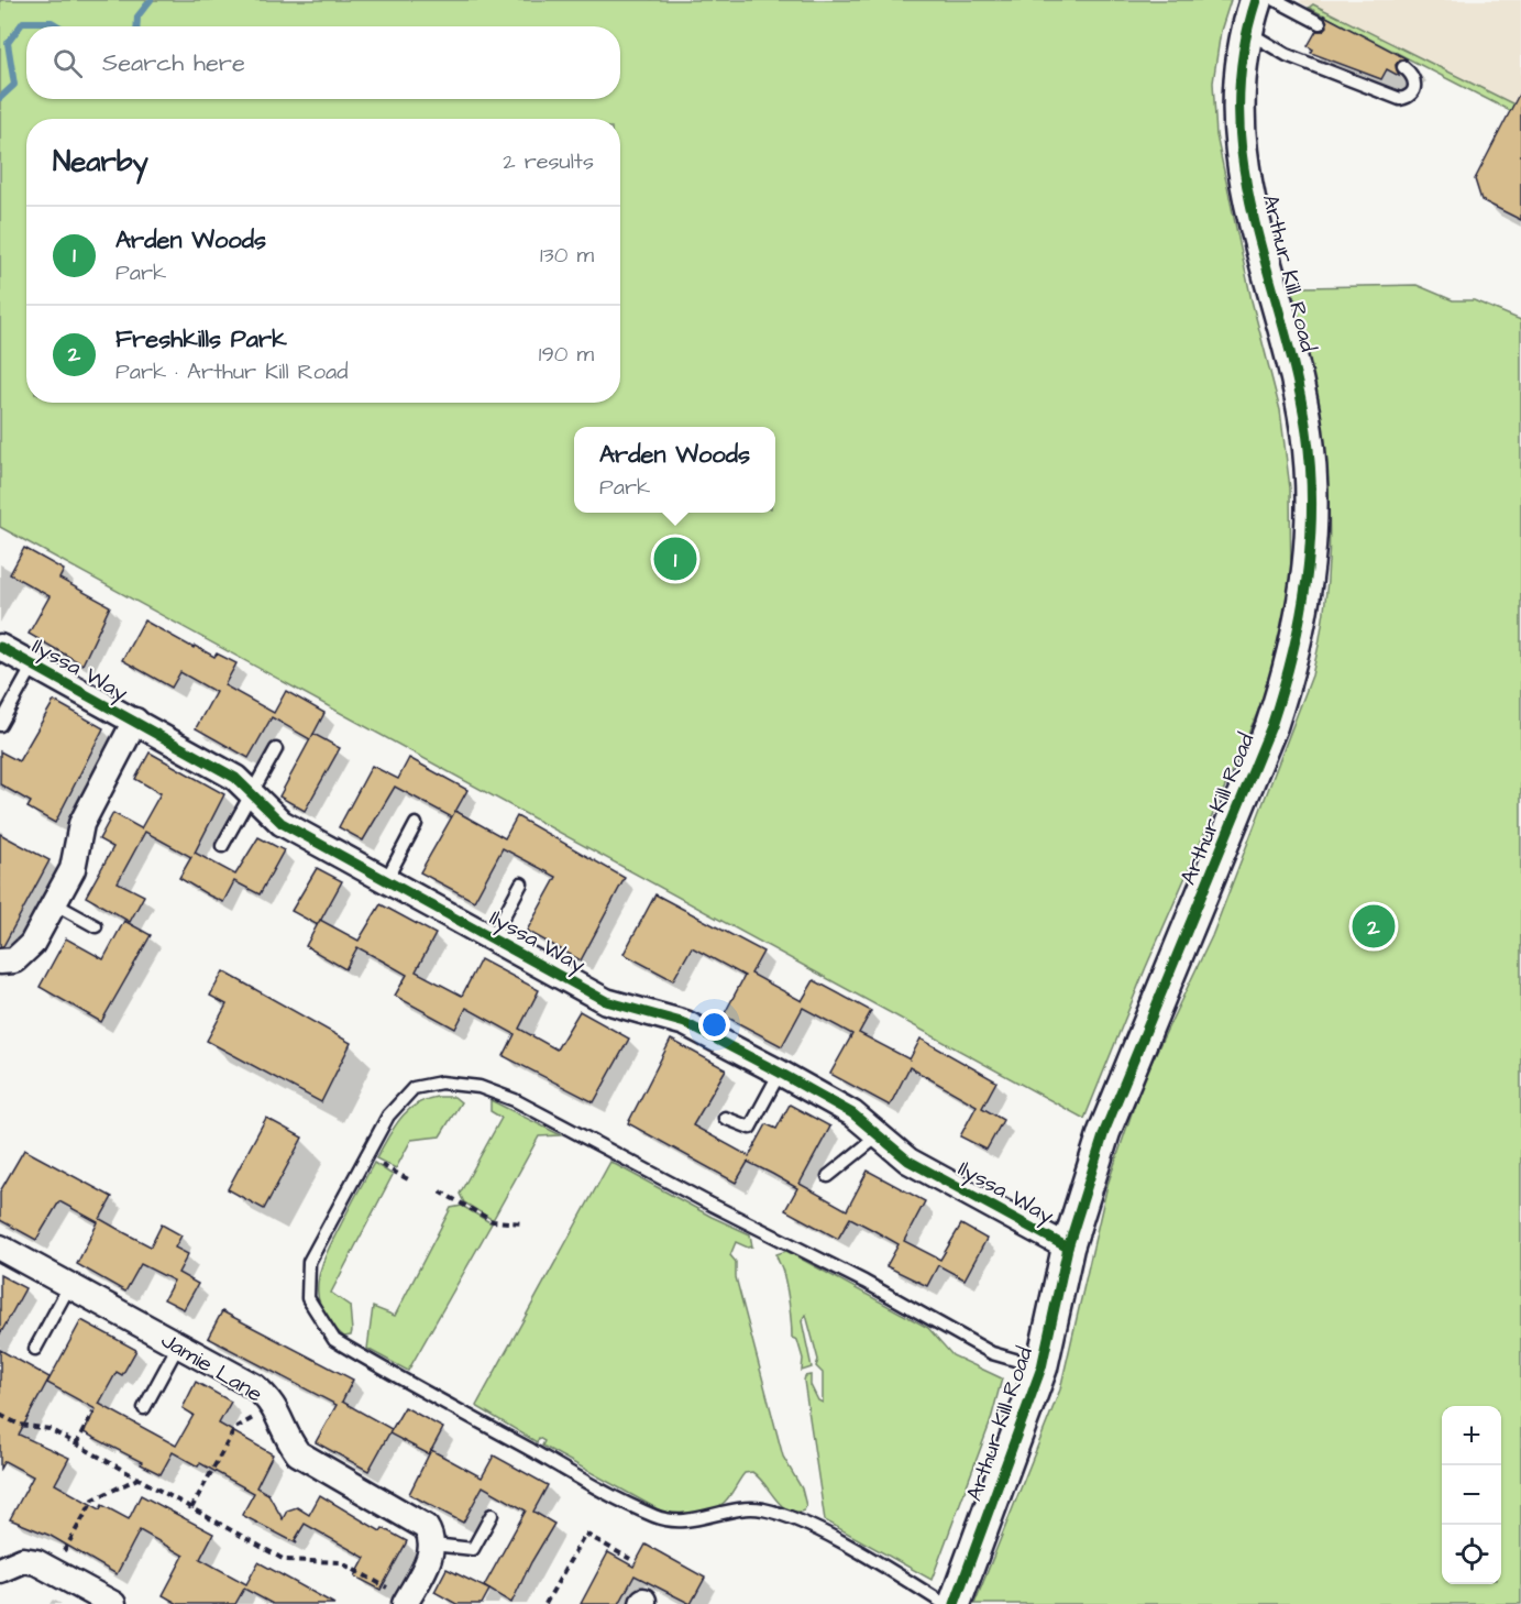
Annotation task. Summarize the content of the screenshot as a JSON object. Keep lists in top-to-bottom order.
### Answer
{
  "streets": {
    "street": ["Arthur Kill Road", "Ilyssa Way", "Jamie Lane"]
  },
  "crossings": [
    ["Arthur Kill Road", "Ilyssa Way"]
  ],
  "page": {
    "search": "Search here",
    "heading": ["Nearby", "2 results"],
    "list": [
      {
        "mark": "1",
        "name": "Arden Woods",
        "note": "Park",
        "value": "130 m"
      },
      {
        "mark": "2",
        "name": "Freshkills Park",
        "note": "Park · Arthur Kill Road",
        "value": "190 m"
      }
    ],
    "popup": ["Arden Woods", "Park"],
    "pins": ["1", "2"],
    "map_buttons": ["+", "−"]
  }
}
